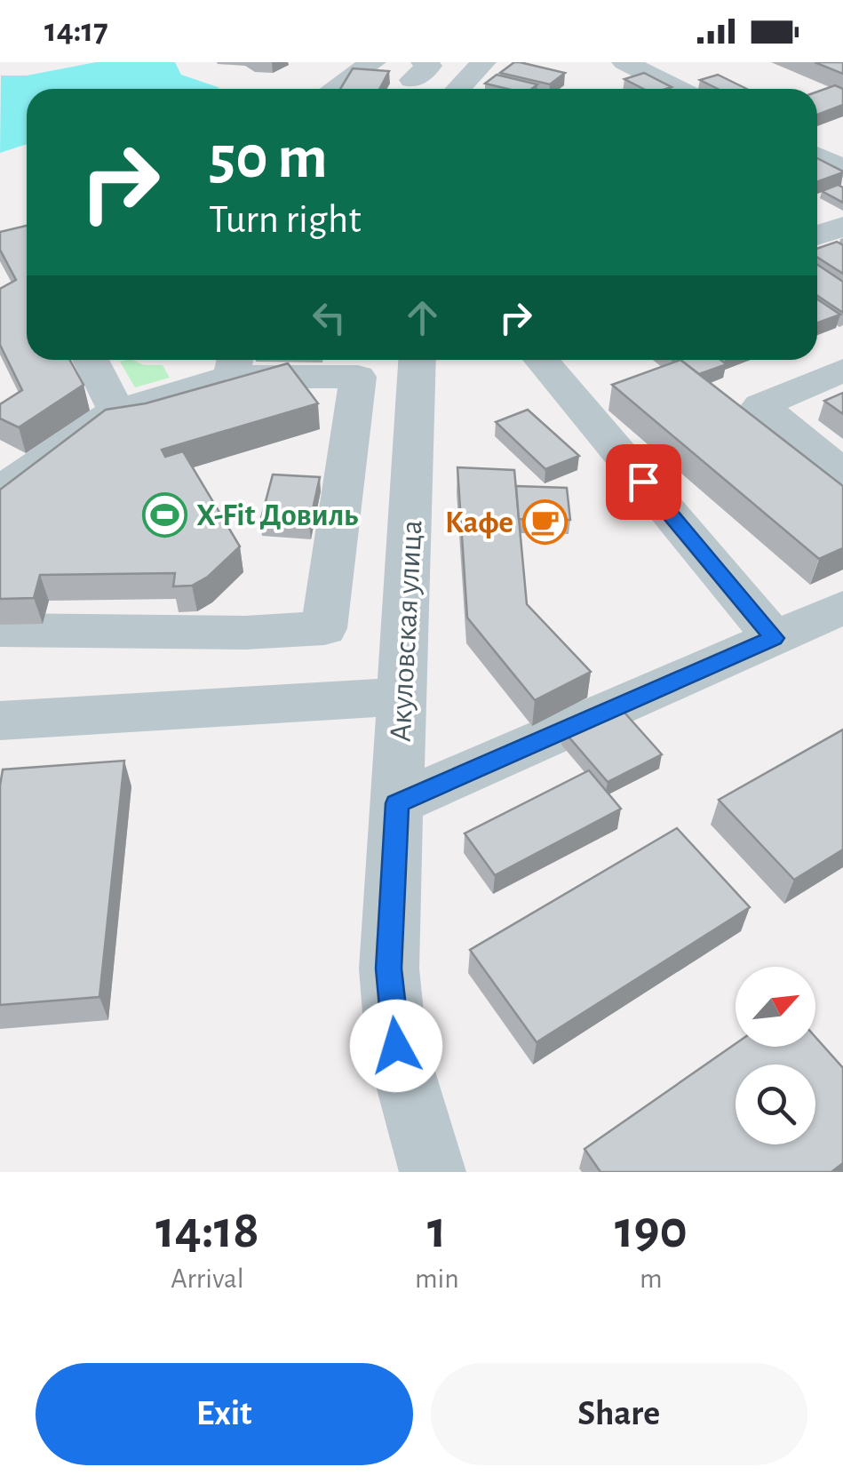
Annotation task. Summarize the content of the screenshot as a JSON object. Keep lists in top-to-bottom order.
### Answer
{
  "streets": {
    "street": ["Акуловская улица"]
  },
  "places": {
    "sports": ["X-Fit Довиль"],
    "cafe": ["Кафе"]
  },
  "north": "top right",
  "page": {
    "status": "14:17",
    "turn": ["50 m", "Turn right"],
    "eta": [
      "14:18",
      "Arrival",
      "1",
      "min",
      "190",
      "m"
    ],
    "buttons": ["Exit", "Share"]
  }
}
